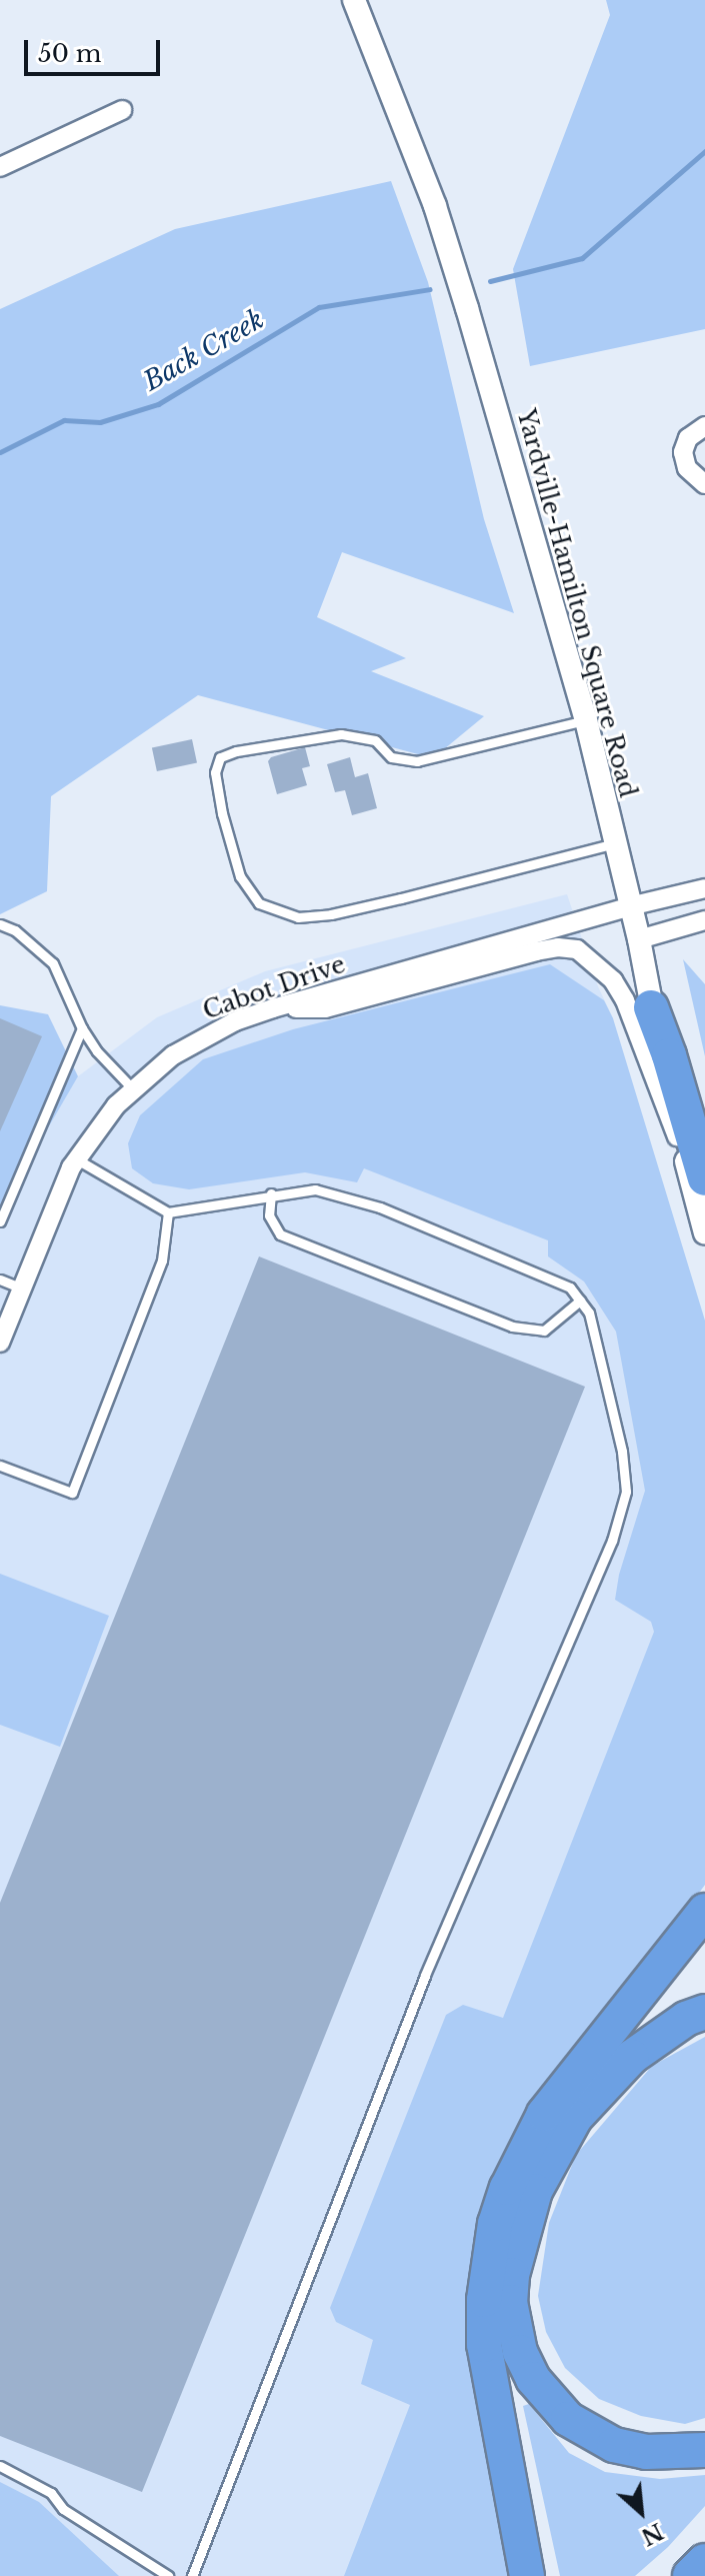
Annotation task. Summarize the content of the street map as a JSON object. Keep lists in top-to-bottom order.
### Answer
{
  "streets": {
    "street": ["Yardville-Hamilton Square Road", "Cabot Drive"]
  },
  "crossings": [
    ["Yardville-Hamilton Square Road", "Cabot Drive"]
  ],
  "water": ["Back Creek"],
  "scale_bar": "50 m",
  "north": "bottom right"
}
